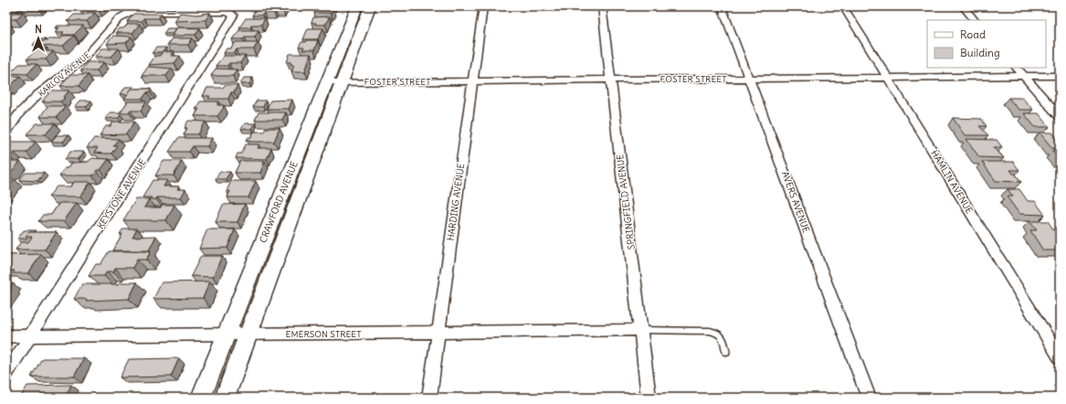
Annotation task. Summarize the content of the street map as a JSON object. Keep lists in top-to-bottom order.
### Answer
{
  "streets": {
    "main road": ["CRAWFORD AVENUE"],
    "street": [
      "KARLOV AVENUE",
      "FOSTER STREET",
      "HAMLIN AVENUE",
      "KEYSTONE AVENUE",
      "HARDING AVENUE",
      "SPRINGFIELD AVENUE",
      "AVERS AVENUE",
      "EMERSON STREET"
    ]
  },
  "crossings": [
    ["KARLOV AVENUE", "KEYSTONE AVENUE"],
    ["FOSTER STREET", "HAMLIN AVENUE"],
    ["FOSTER STREET", "CRAWFORD AVENUE"],
    ["FOSTER STREET", "HARDING AVENUE"],
    ["FOSTER STREET", "SPRINGFIELD AVENUE"],
    ["FOSTER STREET", "AVERS AVENUE"],
    ["KEYSTONE AVENUE", "EMERSON STREET"],
    ["CRAWFORD AVENUE", "EMERSON STREET"],
    ["HARDING AVENUE", "EMERSON STREET"],
    ["SPRINGFIELD AVENUE", "EMERSON STREET"]
  ],
  "legend": ["Road", "Building"],
  "north": "top"
}
